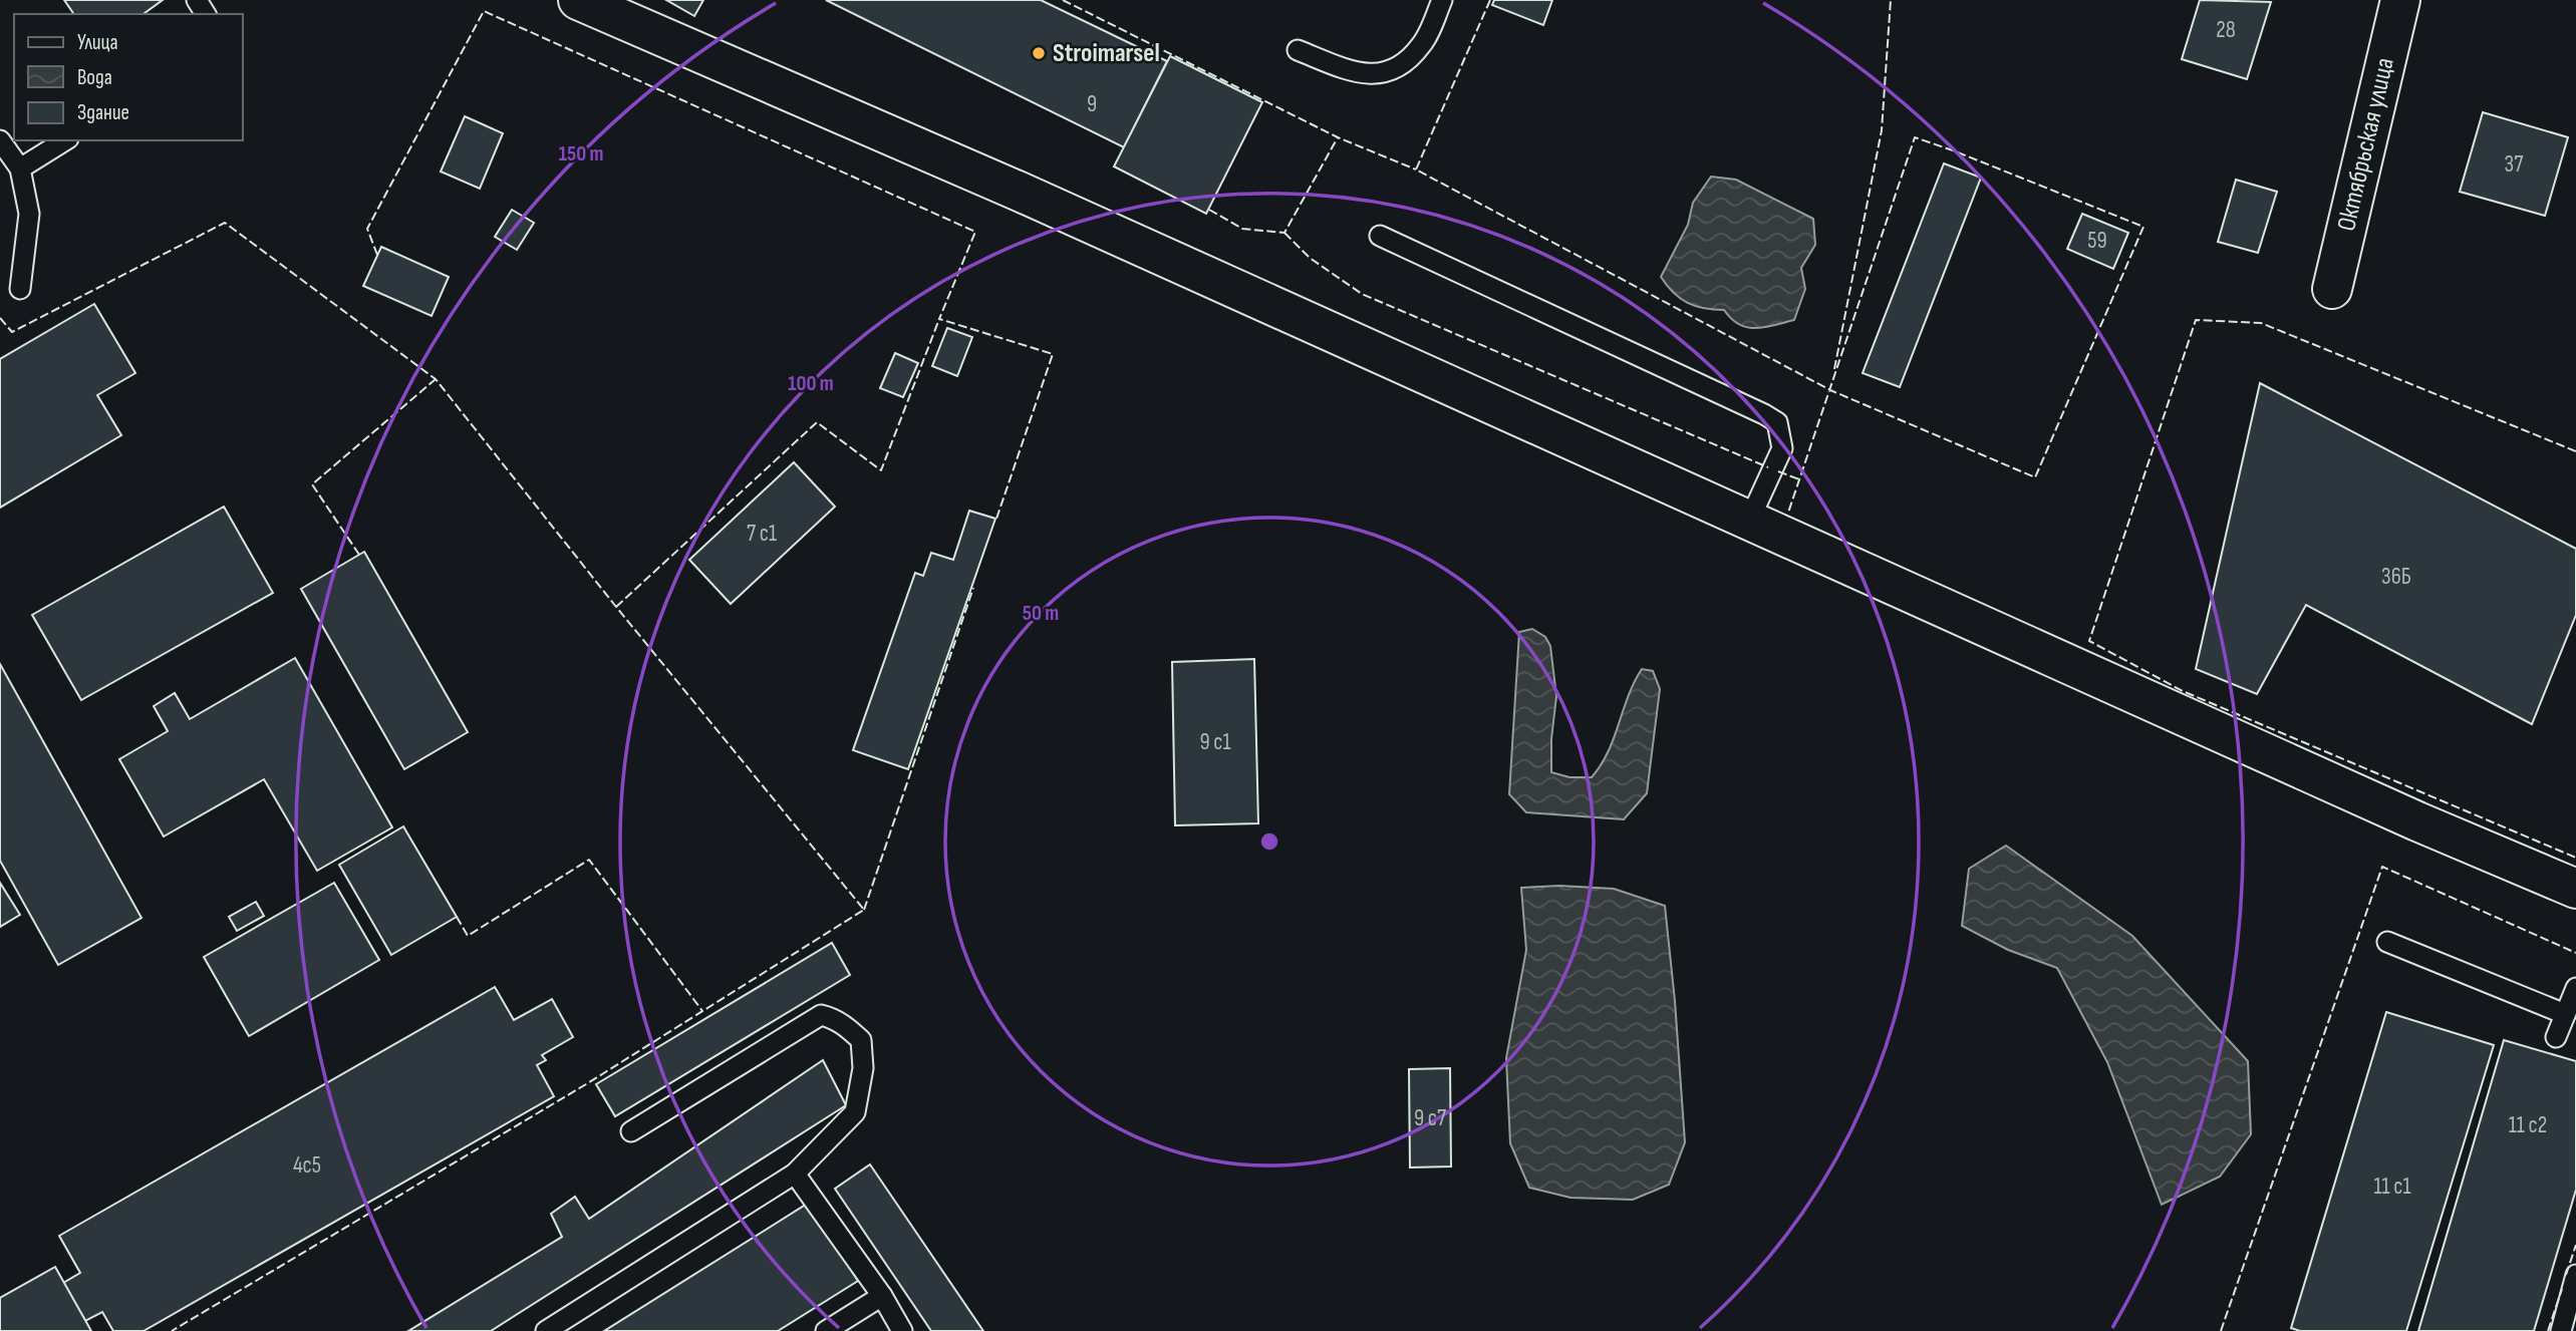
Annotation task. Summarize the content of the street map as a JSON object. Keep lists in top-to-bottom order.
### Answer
{
  "streets": {
    "street": ["Октябрьская улица"]
  },
  "places": ["Stroimarsel"],
  "house_numbers": [
    "28",
    "9",
    "37",
    "59",
    "7 с1",
    "36Б",
    "9 с1",
    "9 с7",
    "11 с2",
    "4с5",
    "11 с1"
  ],
  "legend": ["Улица", "Вода", "Здание"],
  "rings": ["150 m", "100 m", "50 m"]
}
